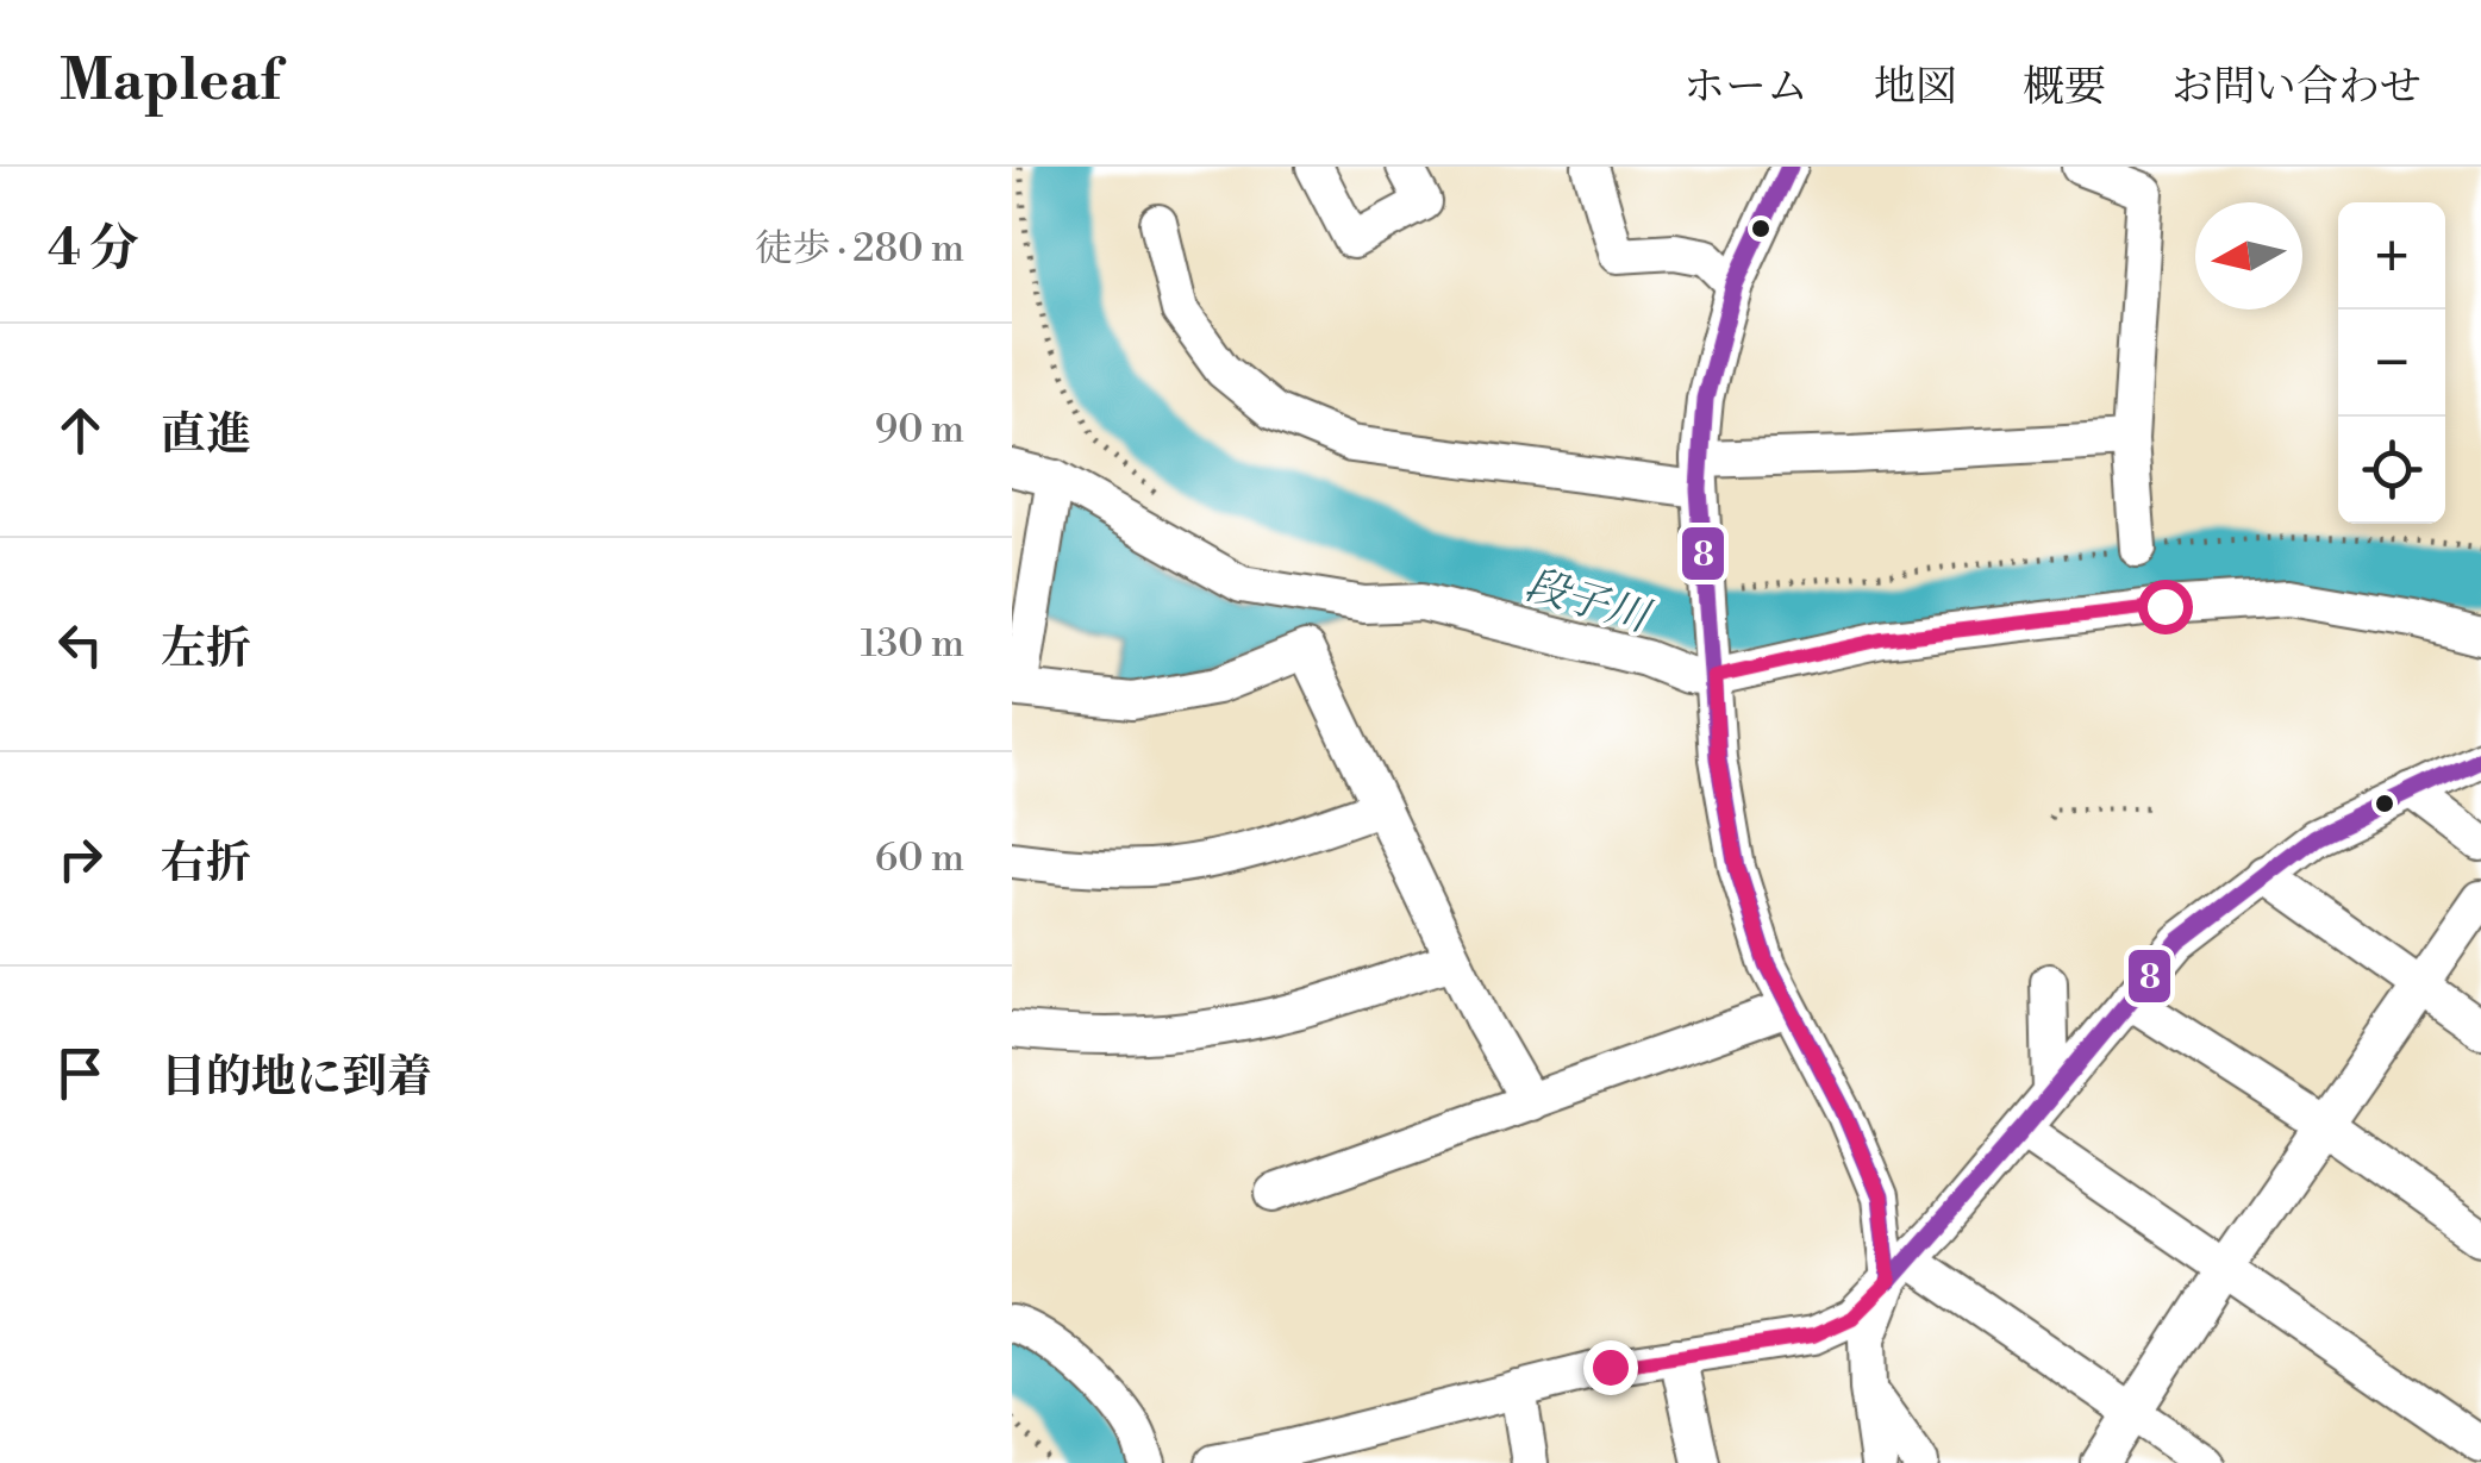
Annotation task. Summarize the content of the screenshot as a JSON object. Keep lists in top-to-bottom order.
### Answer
{
  "water": ["段子川"],
  "lines": ["transit line 8"],
  "north": "left",
  "page": {
    "header": "Mapleaf",
    "nav": [
      "ホーム",
      "地図",
      "概要",
      "お問い合わせ"
    ],
    "heading": ["4 分", "徒歩 · 280 m"],
    "map_buttons": ["+", "−"],
    "list": [
      ["直進", "90 m"],
      ["左折", "130 m"],
      ["右折", "60 m"],
      "目的地に到着"
    ]
  }
}
